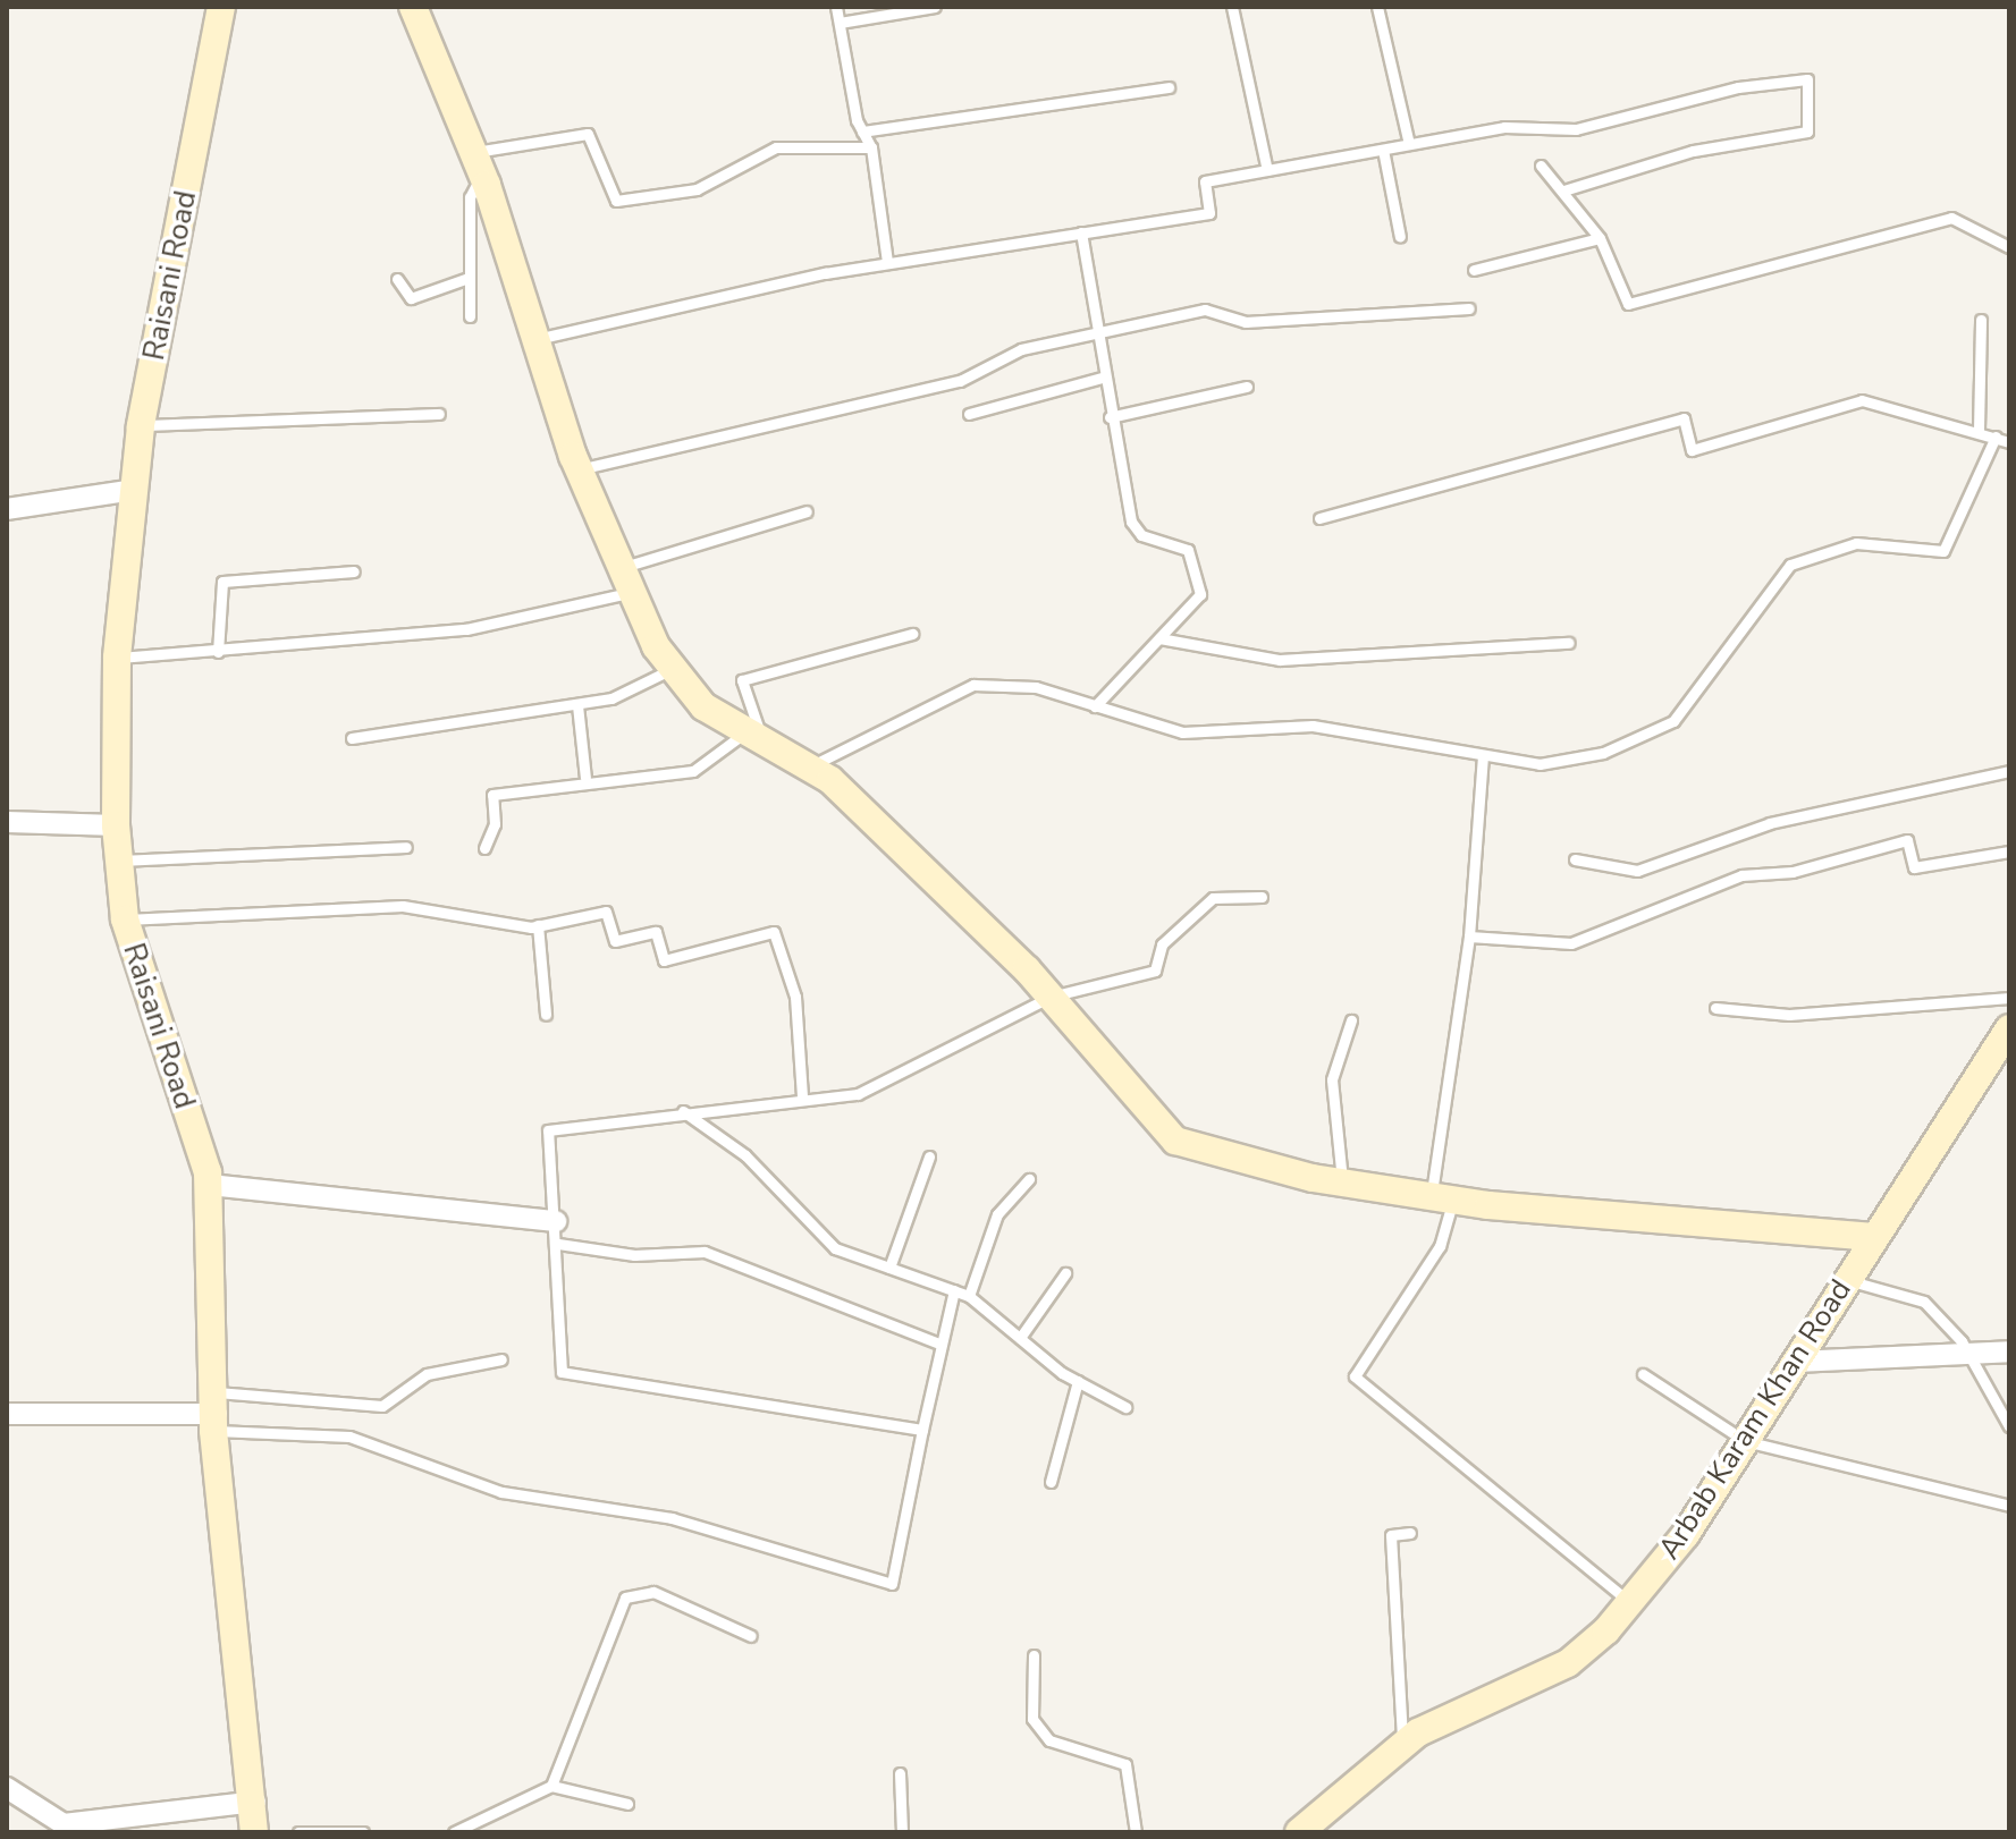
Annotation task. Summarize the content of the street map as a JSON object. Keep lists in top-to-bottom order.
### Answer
{
  "streets": {
    "main road": ["Raisani Road", "Arbab Karam Khan Road"]
  }
}
